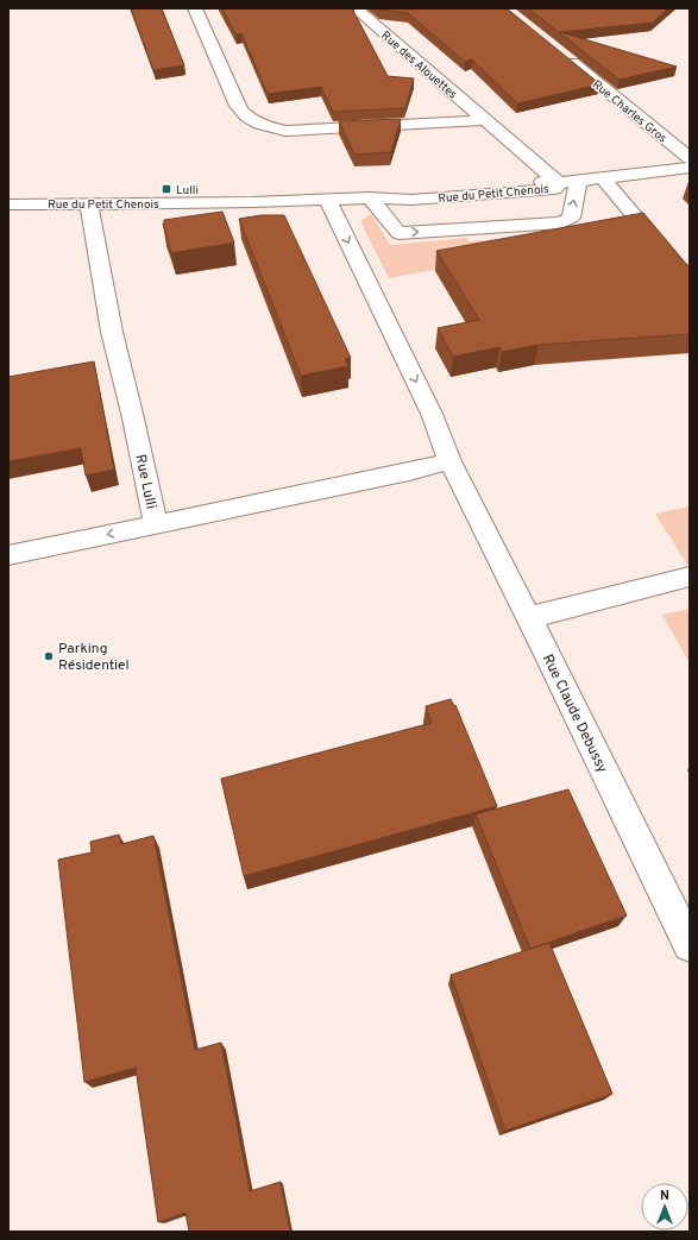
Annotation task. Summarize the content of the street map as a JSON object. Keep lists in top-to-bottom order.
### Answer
{
  "streets": {
    "street": [
      "Rue des Alouettes",
      "Rue Charles Gros",
      "Rue du Petit Chenois",
      "Rue Lulli",
      "Rue Claude Debussy"
    ]
  },
  "crossings": [
    ["Rue des Alouettes", "Rue du Petit Chenois"],
    ["Rue du Petit Chenois", "Rue Lulli"],
    ["Rue du Petit Chenois", "Rue Claude Debussy"],
    ["Rue Lulli", "Rue Claude Debussy"]
  ],
  "one_way": ["Rue Claude Debussy"],
  "places": {
    "transit": ["Lulli"],
    "other": ["Parking Résidentiel"]
  },
  "north": "top"
}
